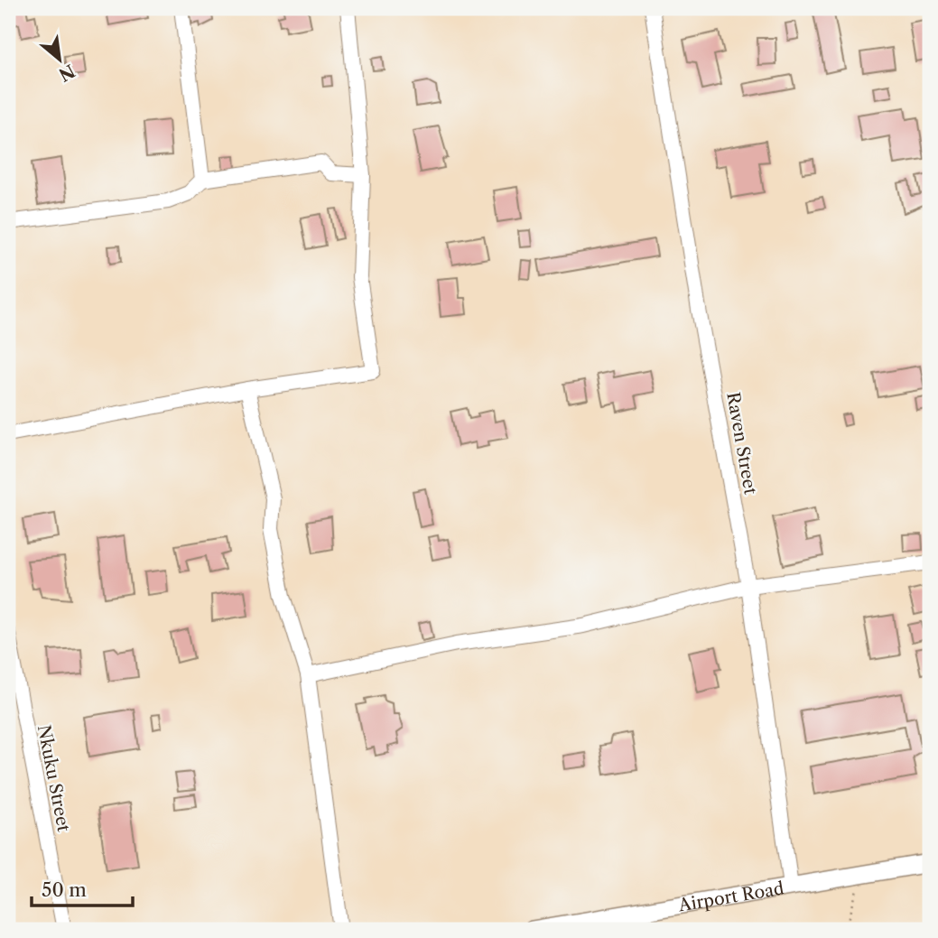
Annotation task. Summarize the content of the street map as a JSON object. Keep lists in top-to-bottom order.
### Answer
{
  "streets": {
    "street": ["Raven Street", "Nkuku Street", "Airport Road"]
  },
  "crossings": [
    ["Raven Street", "Airport Road"]
  ],
  "scale_bar": "50 m",
  "north": "bottom right"
}
